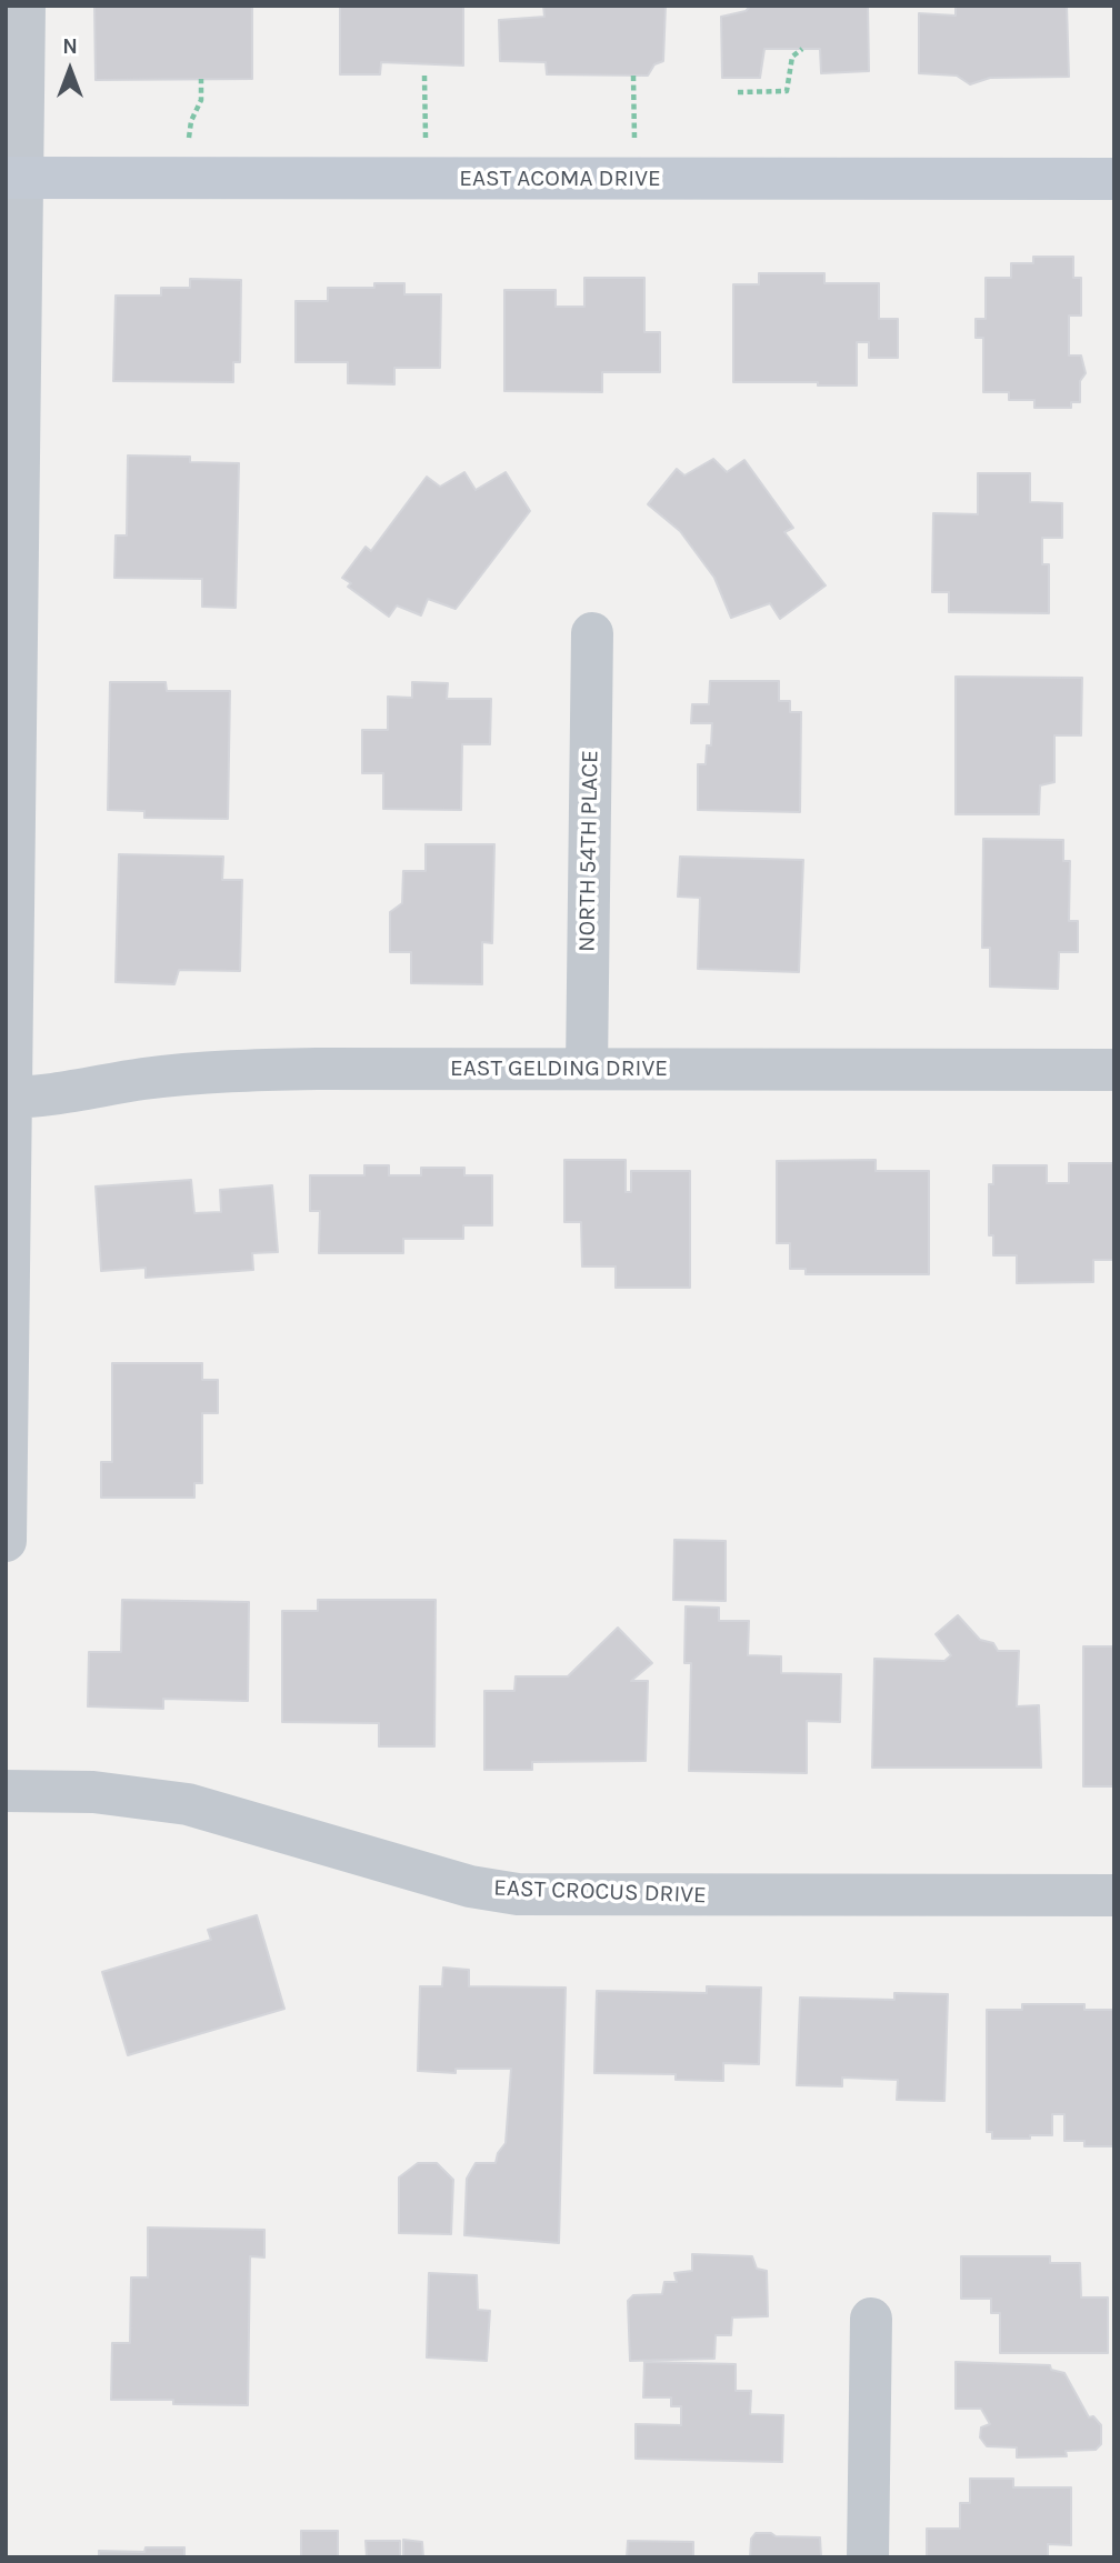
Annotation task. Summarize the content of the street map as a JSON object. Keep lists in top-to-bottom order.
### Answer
{
  "streets": {
    "street": [
      "EAST ACOMA DRIVE",
      "NORTH 54TH PLACE",
      "EAST GELDING DRIVE",
      "EAST CROCUS DRIVE"
    ]
  },
  "crossings": [
    ["NORTH 54TH PLACE", "EAST GELDING DRIVE"]
  ],
  "north": "top"
}
